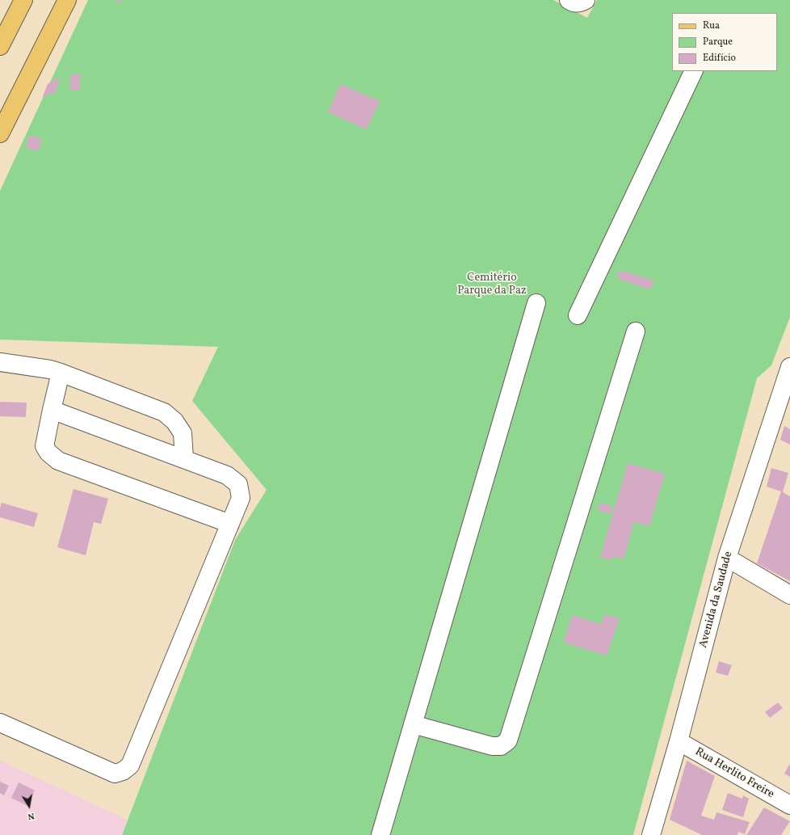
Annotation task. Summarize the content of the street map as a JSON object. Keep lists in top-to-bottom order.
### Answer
{
  "streets": {
    "street": ["Avenida da Saudade", "Rua Herlito Freire"]
  },
  "crossings": [
    ["Avenida da Saudade", "Rua Herlito Freire"]
  ],
  "parks": ["Cemitério Parque da Paz"],
  "legend": ["Rua", "Parque", "Edifício"],
  "north": "bottom"
}
